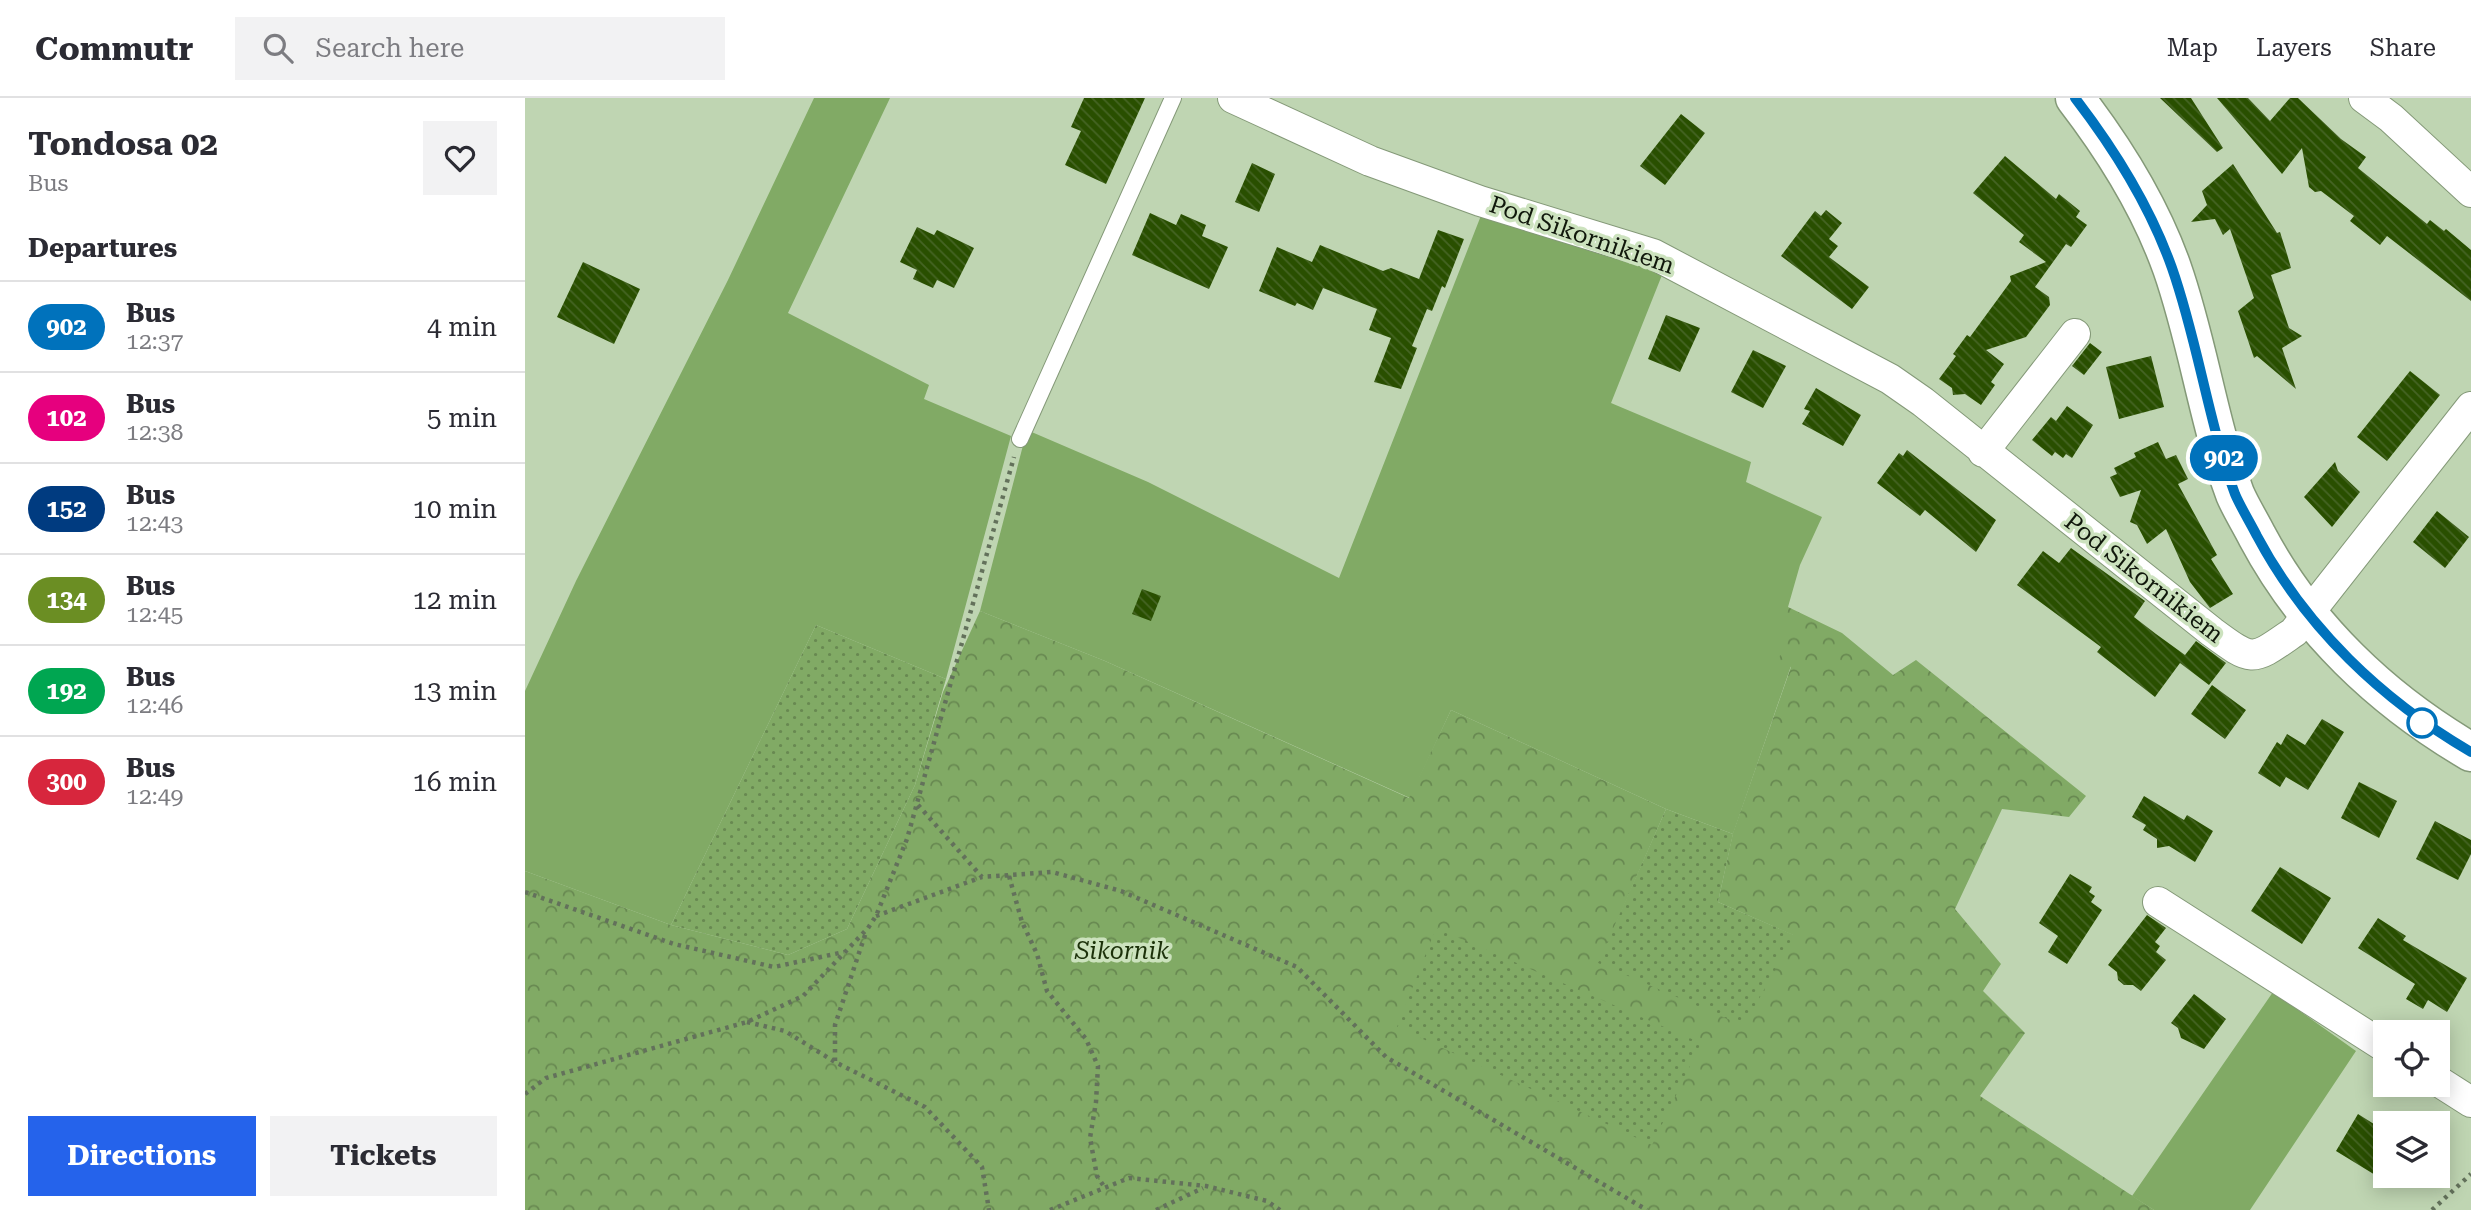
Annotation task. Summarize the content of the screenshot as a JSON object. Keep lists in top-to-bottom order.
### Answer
{
  "streets": {
    "street": ["Pod Sikornikiem"]
  },
  "parks": ["Sikornik"],
  "lines": ["bus line 902"],
  "page": {
    "header": "Commutr",
    "search": "Search here",
    "nav": ["Map", "Layers", "Share"],
    "heading": [
      ["Tondosa 02", "Bus"],
      "Departures"
    ],
    "on_map": "902",
    "list": [
      {
        "mark": "902",
        "name": "Bus",
        "note": "12:37",
        "value": "4 min"
      },
      {
        "mark": "102",
        "name": "Bus",
        "note": "12:38",
        "value": "5 min"
      },
      {
        "mark": "152",
        "name": "Bus",
        "note": "12:43",
        "value": "10 min"
      },
      {
        "mark": "134",
        "name": "Bus",
        "note": "12:45",
        "value": "12 min"
      },
      {
        "mark": "192",
        "name": "Bus",
        "note": "12:46",
        "value": "13 min"
      },
      {
        "mark": "300",
        "name": "Bus",
        "note": "12:49",
        "value": "16 min"
      }
    ],
    "buttons": ["Directions", "Tickets"]
  }
}
